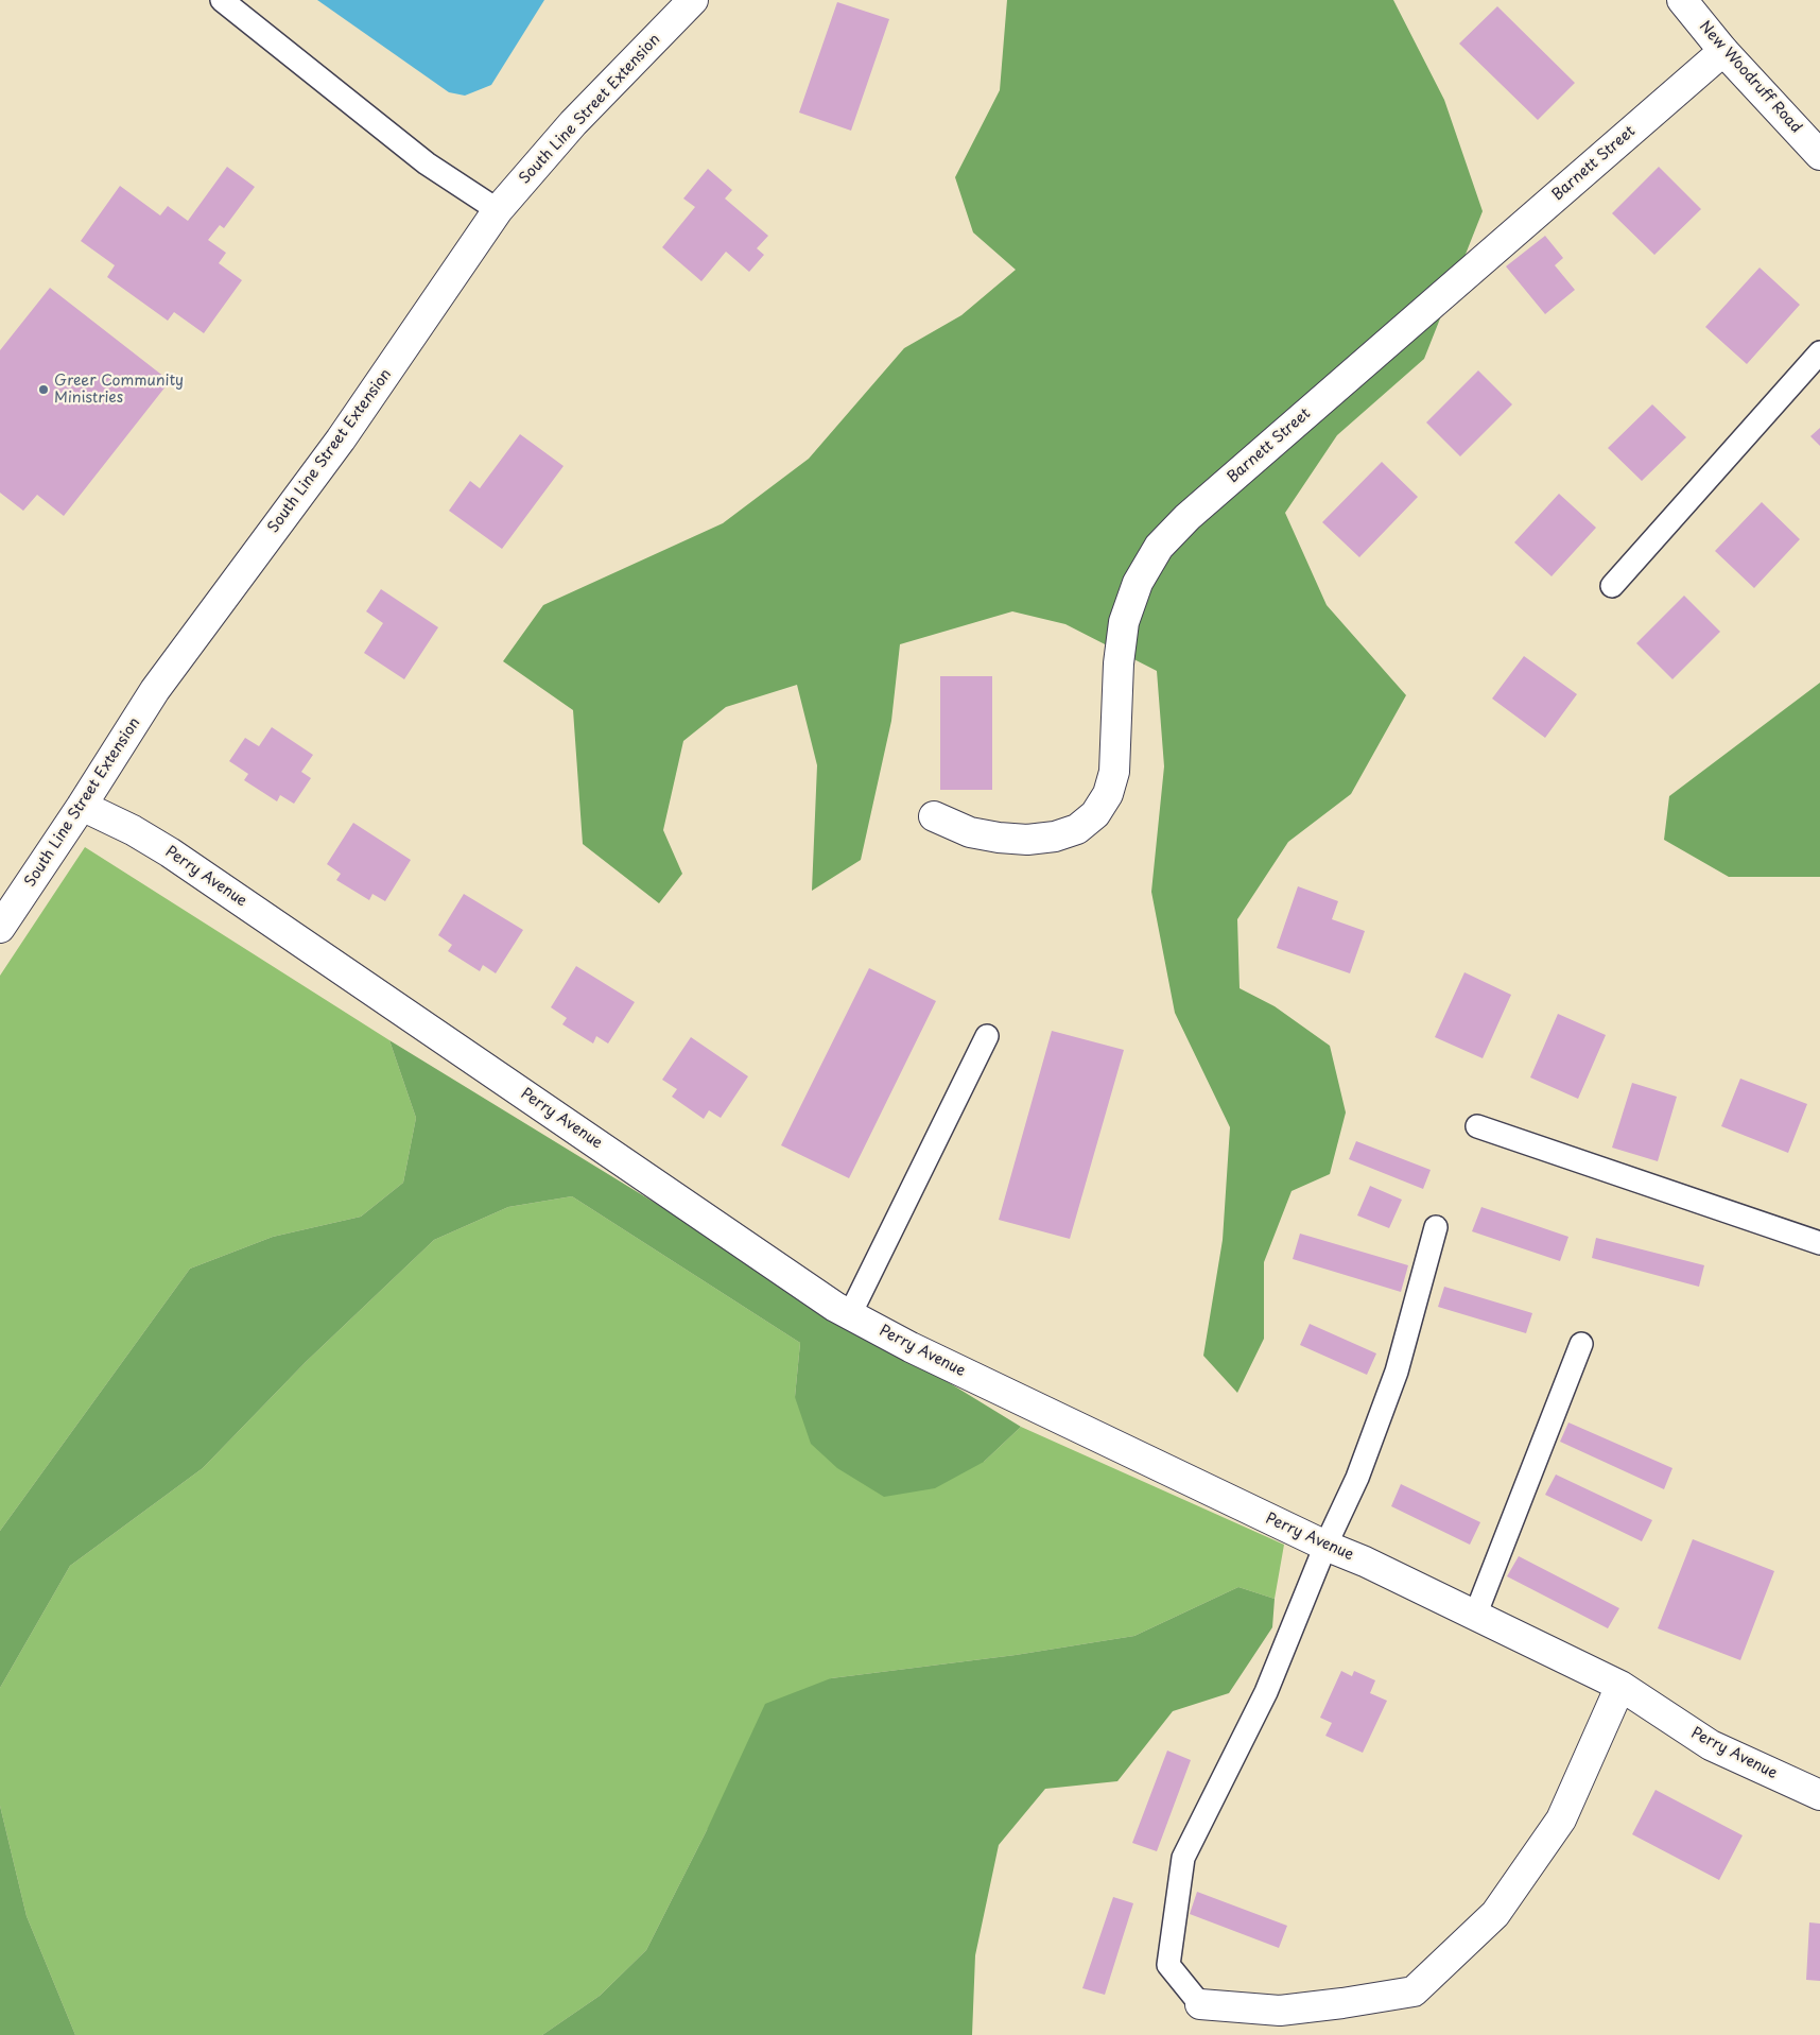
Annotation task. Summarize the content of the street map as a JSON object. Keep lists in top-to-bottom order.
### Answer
{
  "streets": {
    "street": [
      "New Woodruff Road",
      "South Line Street Extension",
      "Barnett Street",
      "Perry Avenue"
    ]
  },
  "crossings": [
    ["New Woodruff Road", "Barnett Street"],
    ["South Line Street Extension", "Perry Avenue"]
  ],
  "places": ["Greer Community Ministries"]
}
